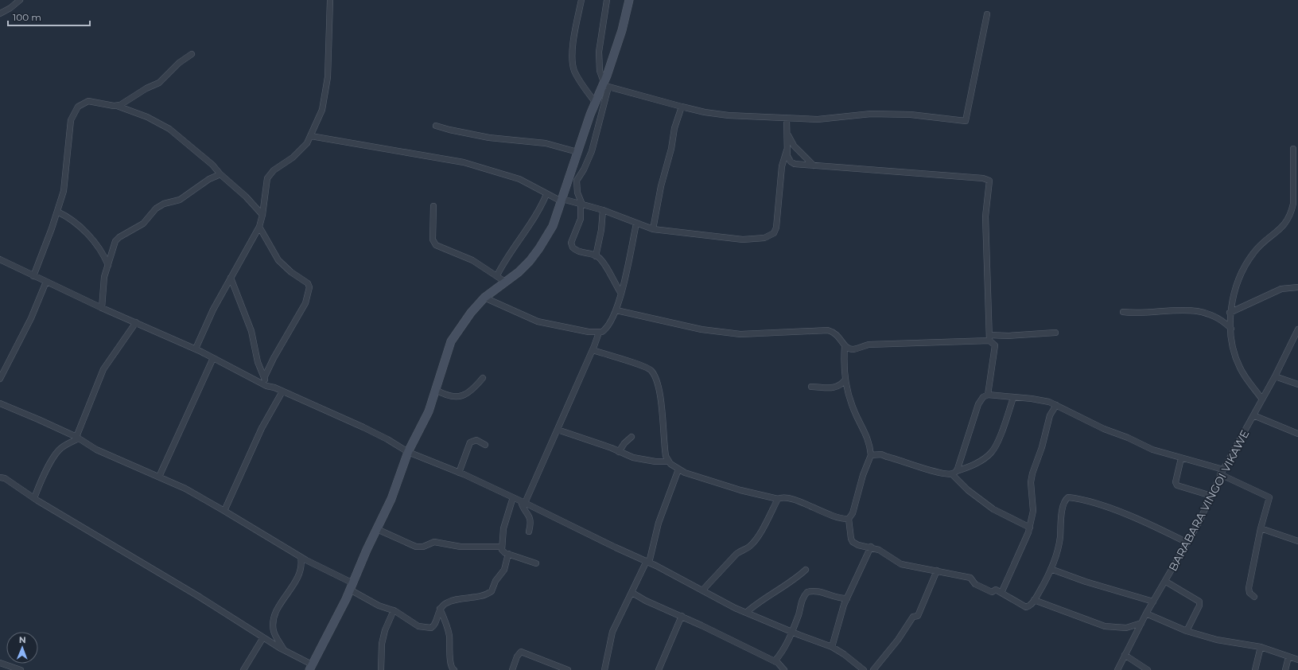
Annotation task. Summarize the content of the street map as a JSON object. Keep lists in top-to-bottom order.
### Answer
{
  "streets": {
    "street": ["BARABARA VINGOI VIKAWE"]
  },
  "scale_bar": "100 m",
  "north": "top"
}
